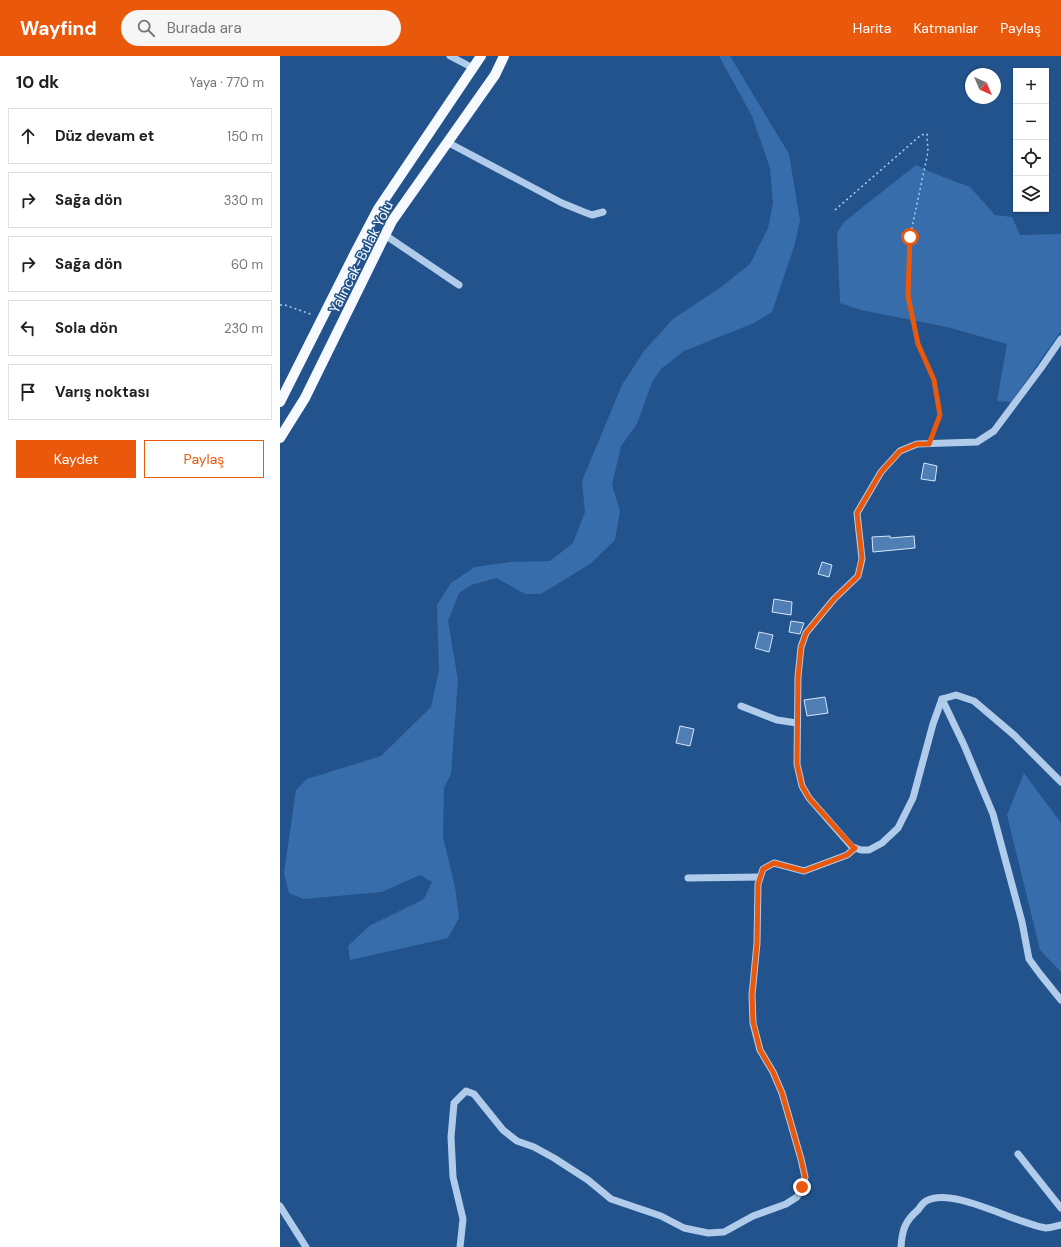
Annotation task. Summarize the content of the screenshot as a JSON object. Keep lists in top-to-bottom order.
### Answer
{
  "streets": {
    "main road": ["Yalıncak-Bulak Yolu"]
  },
  "north": "bottom right",
  "page": {
    "header": "Wayfind",
    "search": "Burada ara",
    "nav": ["Harita", "Katmanlar", "Paylaş"],
    "heading": ["10 dk", "Yaya · 770 m"],
    "map_buttons": ["+", "−"],
    "list": [
      ["Düz devam et", "150 m"],
      ["Sağa dön", "330 m"],
      ["Sağa dön", "60 m"],
      ["Sola dön", "230 m"],
      "Varış noktası"
    ],
    "buttons": ["Kaydet", "Paylaş"]
  }
}
